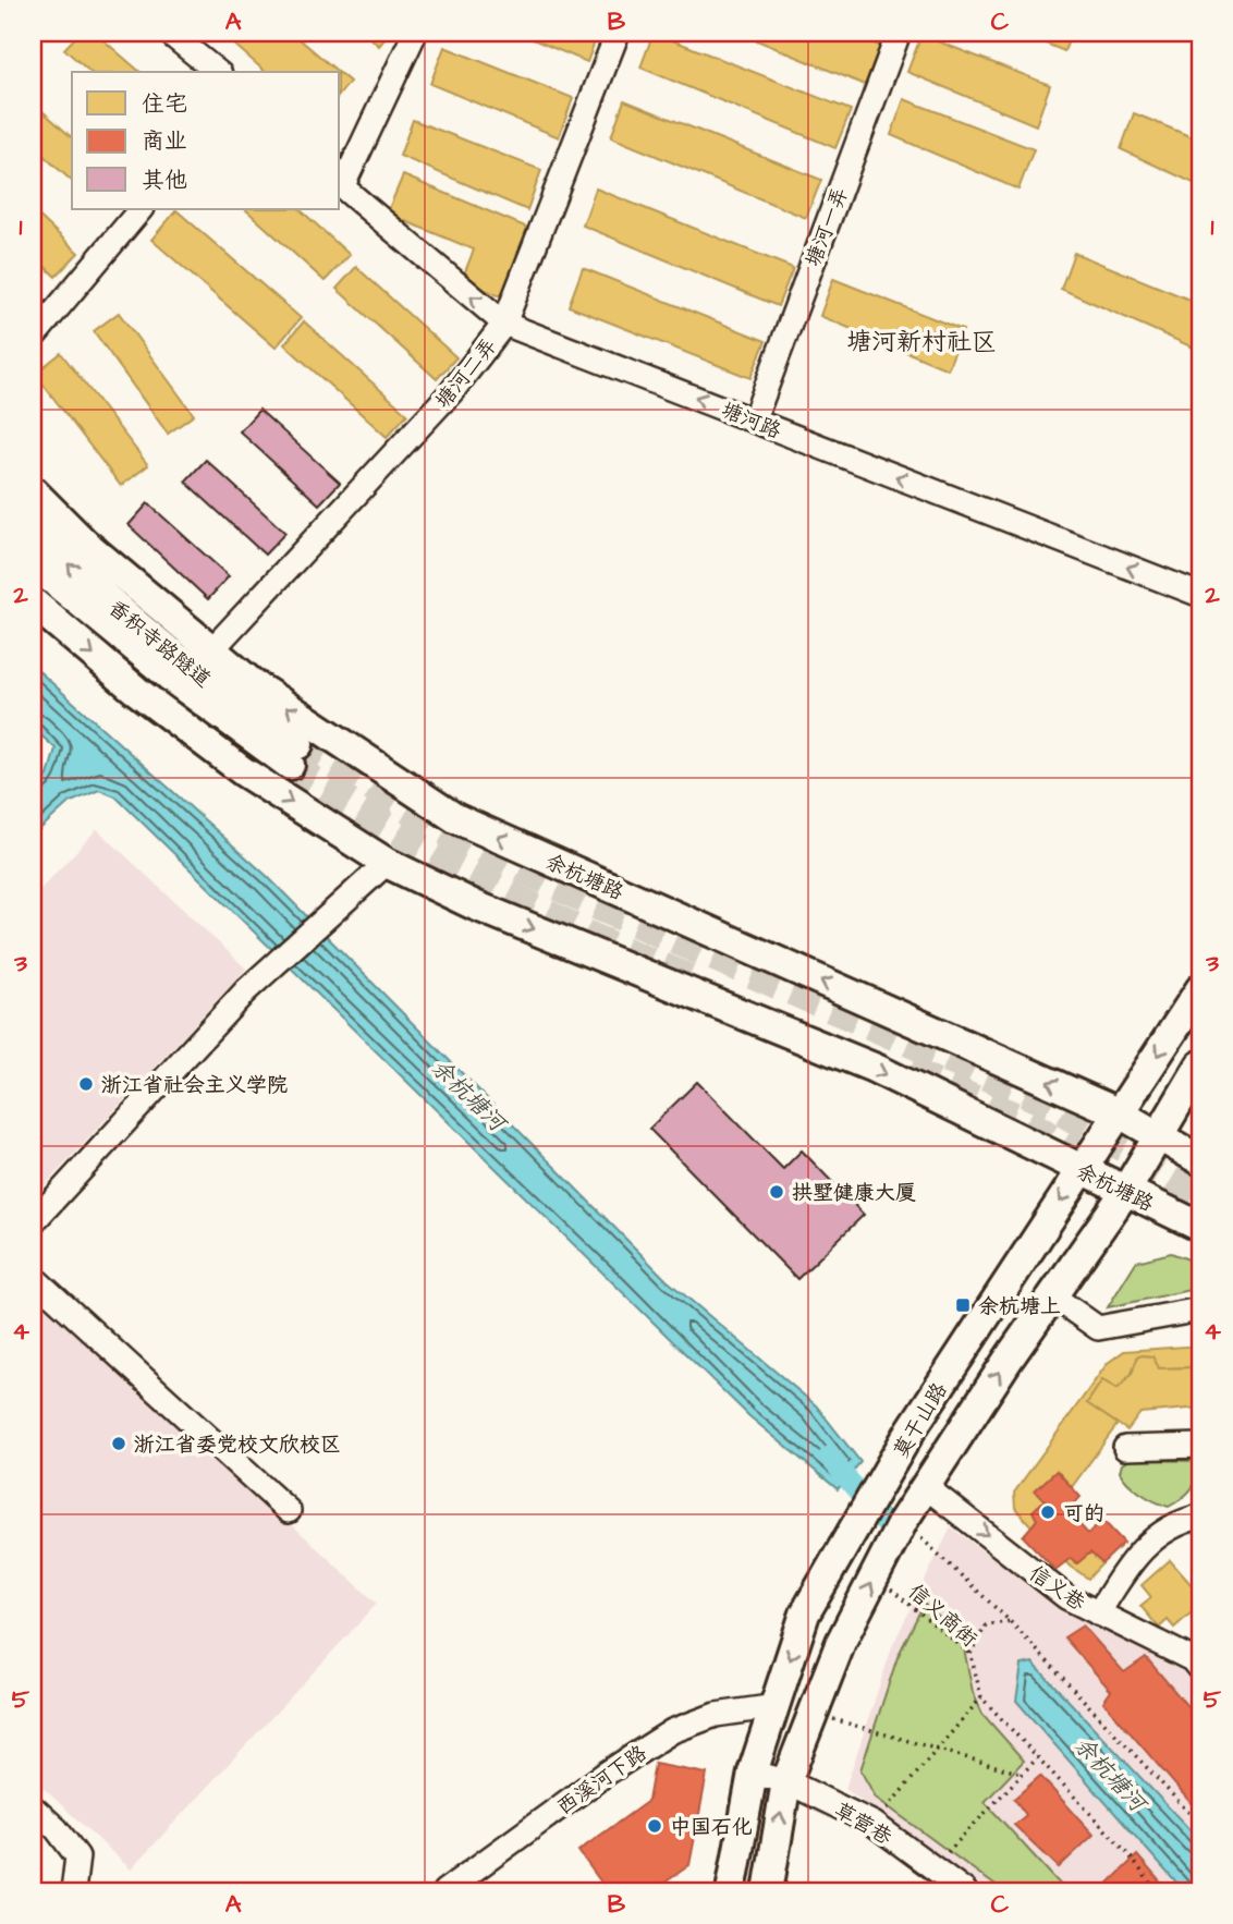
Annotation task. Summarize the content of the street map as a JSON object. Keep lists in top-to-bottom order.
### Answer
{
  "streets": {
    "main road": ["香积寺路隧道", "余杭塘路", "莫干山路"],
    "street": [
      "塘河一弄",
      "塘河二弄",
      "塘河路",
      "信义巷",
      "西溪河下路",
      "草营巷"
    ],
    "path": ["信义商街"]
  },
  "crossings": [
    ["塘河一弄", "塘河路"],
    ["塘河二弄", "塘河路"],
    ["塘河二弄", "余杭塘路"],
    ["余杭塘路", "莫干山路"],
    ["莫干山路", "信义巷"],
    ["莫干山路", "信义商街"],
    ["莫干山路", "西溪河下路"],
    ["莫干山路", "草营巷"]
  ],
  "one_way": ["塘河路", "信义巷"],
  "districts": ["塘河新村社区"],
  "water": ["余杭塘河"],
  "places": {
    "other": [
      "浙江省社会主义学院",
      "拱墅健康大厦",
      "浙江省委党校文欣校区",
      "可的",
      "中国石化"
    ],
    "transit": ["余杭塘上"]
  },
  "legend": ["住宅", "商业", "其他"],
  "grid": {
    "columns": ["A", "B", "C"],
    "rows": [
      "1",
      "2",
      "3",
      "4",
      "5"
    ]
  }
}
